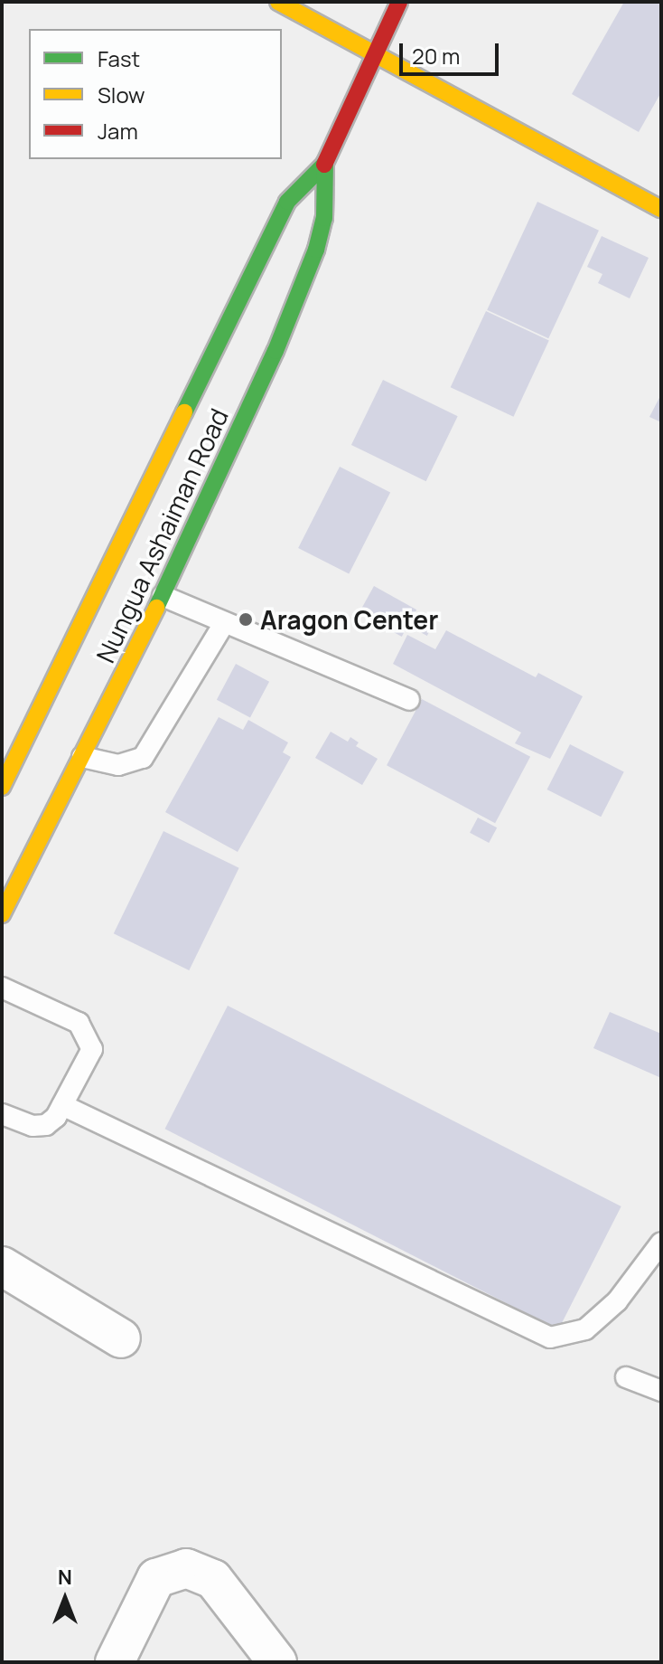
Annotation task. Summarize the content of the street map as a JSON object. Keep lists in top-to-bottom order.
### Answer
{
  "streets": {
    "main road": ["Nungua Ashaiman Road"]
  },
  "places": ["Aragon Center"],
  "legend": ["Fast", "Slow", "Jam"],
  "scale_bar": "20 m",
  "north": "top"
}
